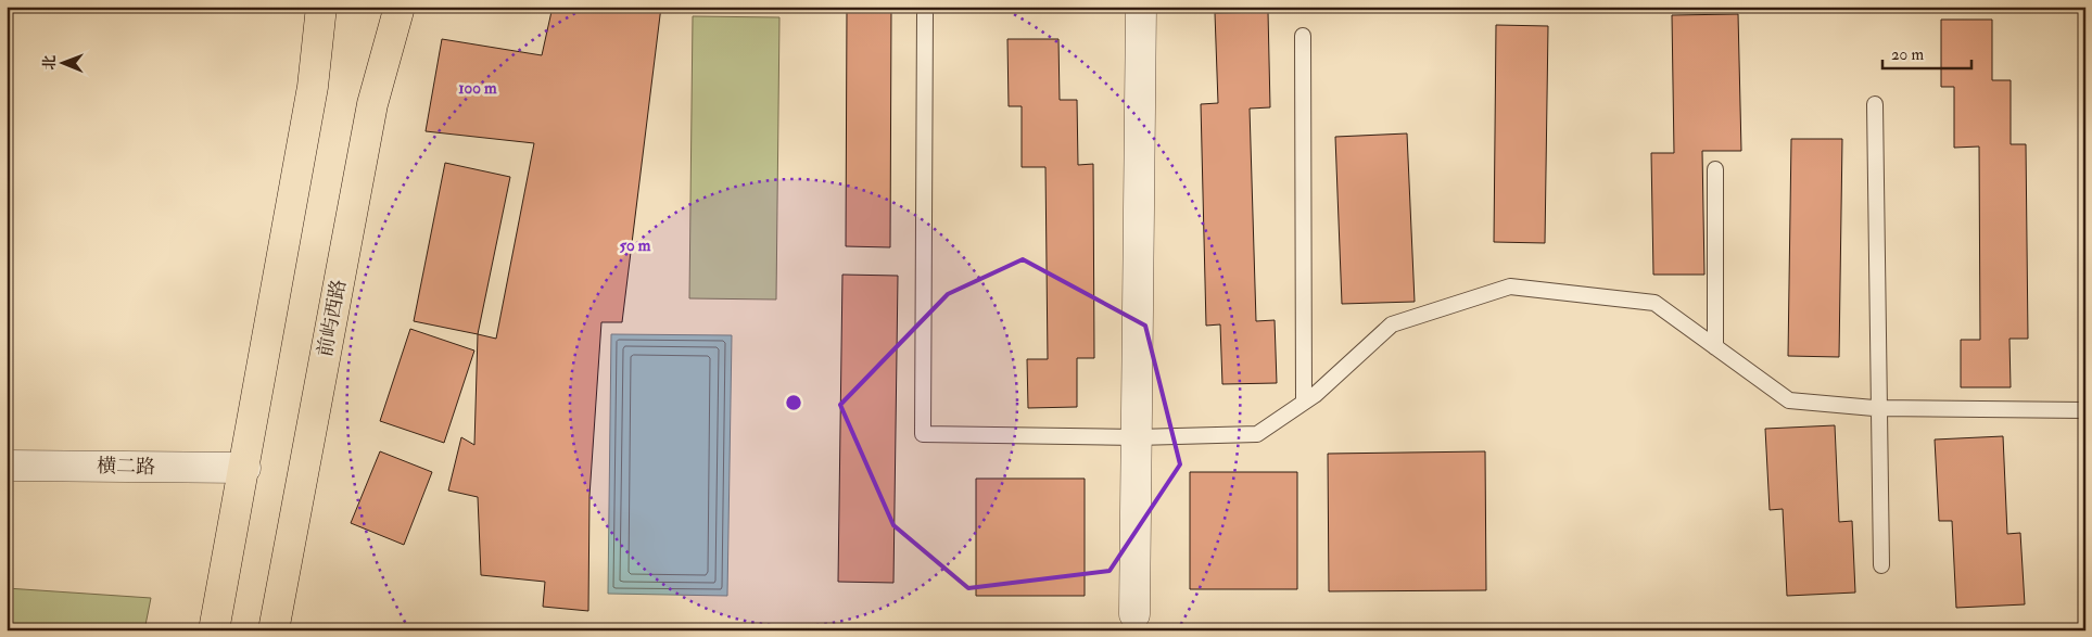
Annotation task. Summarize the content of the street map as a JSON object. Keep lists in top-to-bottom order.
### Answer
{
  "streets": {
    "main road": ["前屿西路"],
    "street": ["横二路"]
  },
  "scale_bar": "20 m",
  "north": "left",
  "rings": ["100 m", "50 m"]
}
